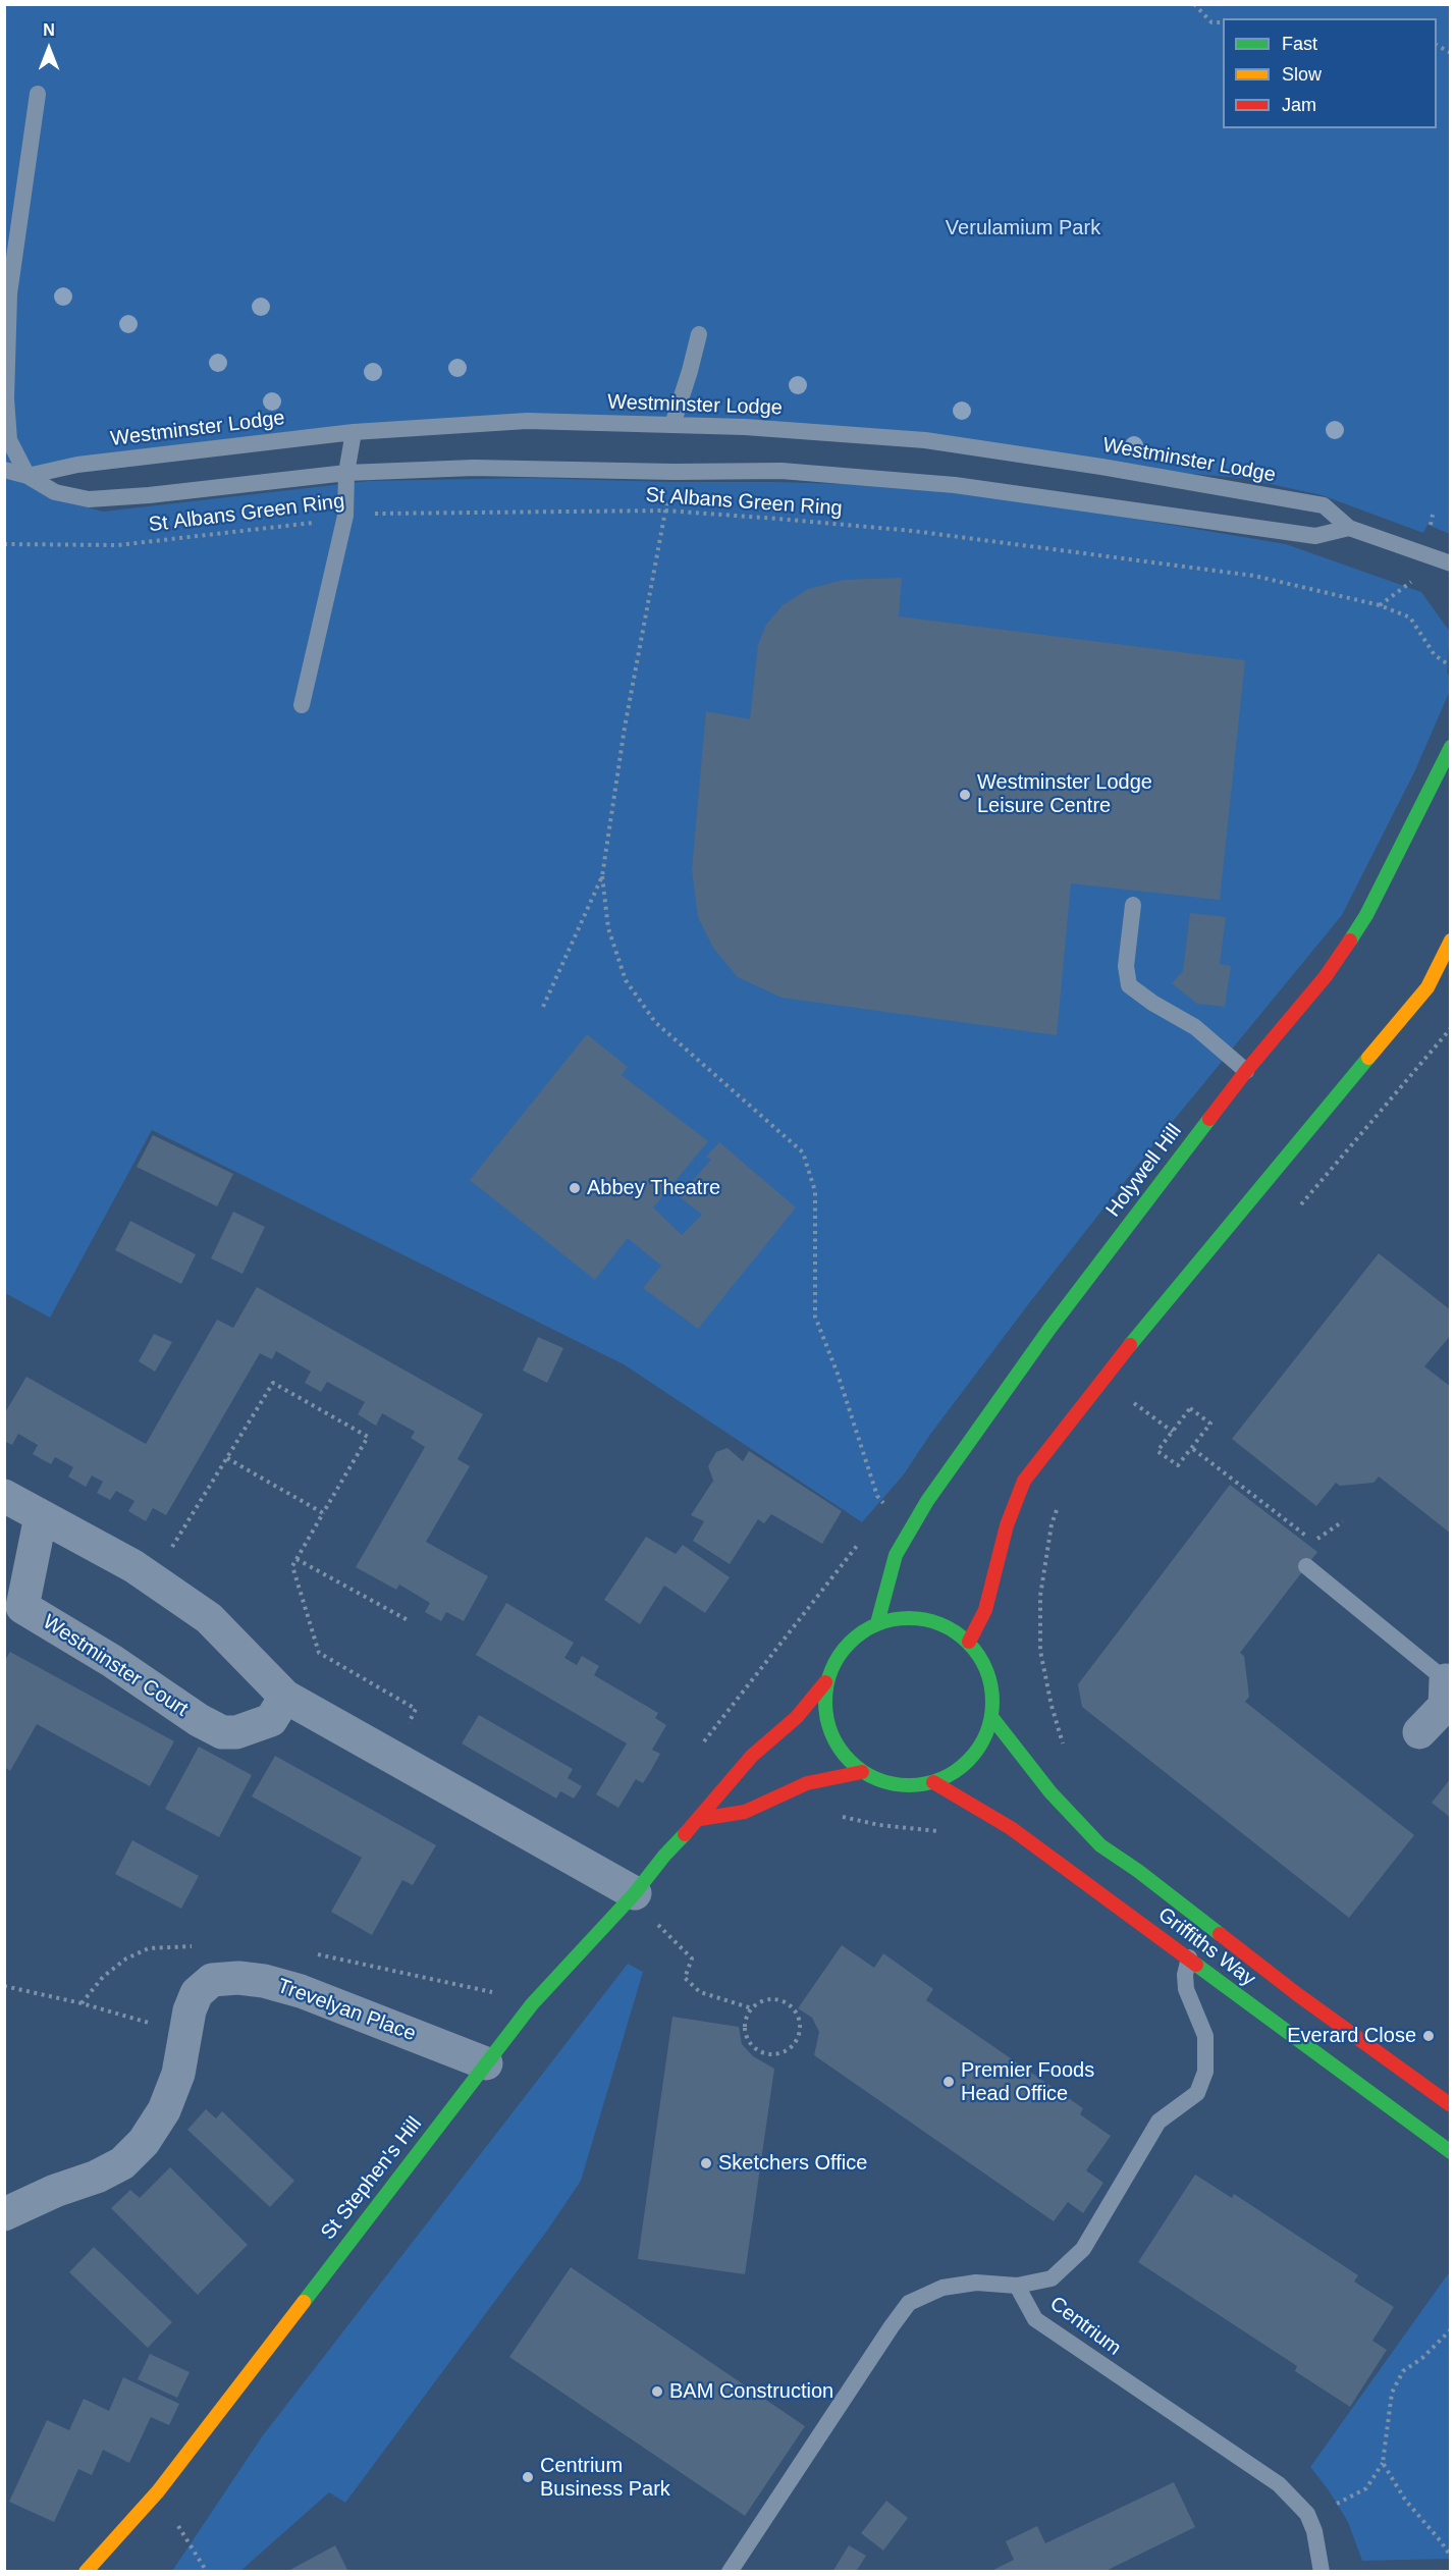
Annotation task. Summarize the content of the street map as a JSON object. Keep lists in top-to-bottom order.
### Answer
{
  "streets": {
    "main road": ["Holywell Hill", "Griffiths Way", "St Stephen's Hill"],
    "street": ["Westminster Court", "Trevelyan Place"],
    "lane": ["Westminster Lodge", "Centrium"],
    "path": ["St Albans Green Ring"]
  },
  "crossings": [
    ["Holywell Hill", "Griffiths Way"],
    ["Holywell Hill", "St Stephen's Hill"],
    ["Griffiths Way", "St Stephen's Hill"],
    ["Griffiths Way", "Centrium"],
    ["Trevelyan Place", "St Stephen's Hill"]
  ],
  "parks": ["Verulamium Park"],
  "places": [
    "Westminster Lodge Leisure Centre",
    "Abbey Theatre",
    "Everard Close",
    "Premier Foods Head Office",
    "Sketchers Office",
    "BAM Construction",
    "Centrium Business Park"
  ],
  "legend": ["Fast", "Slow", "Jam"],
  "north": "top"
}
